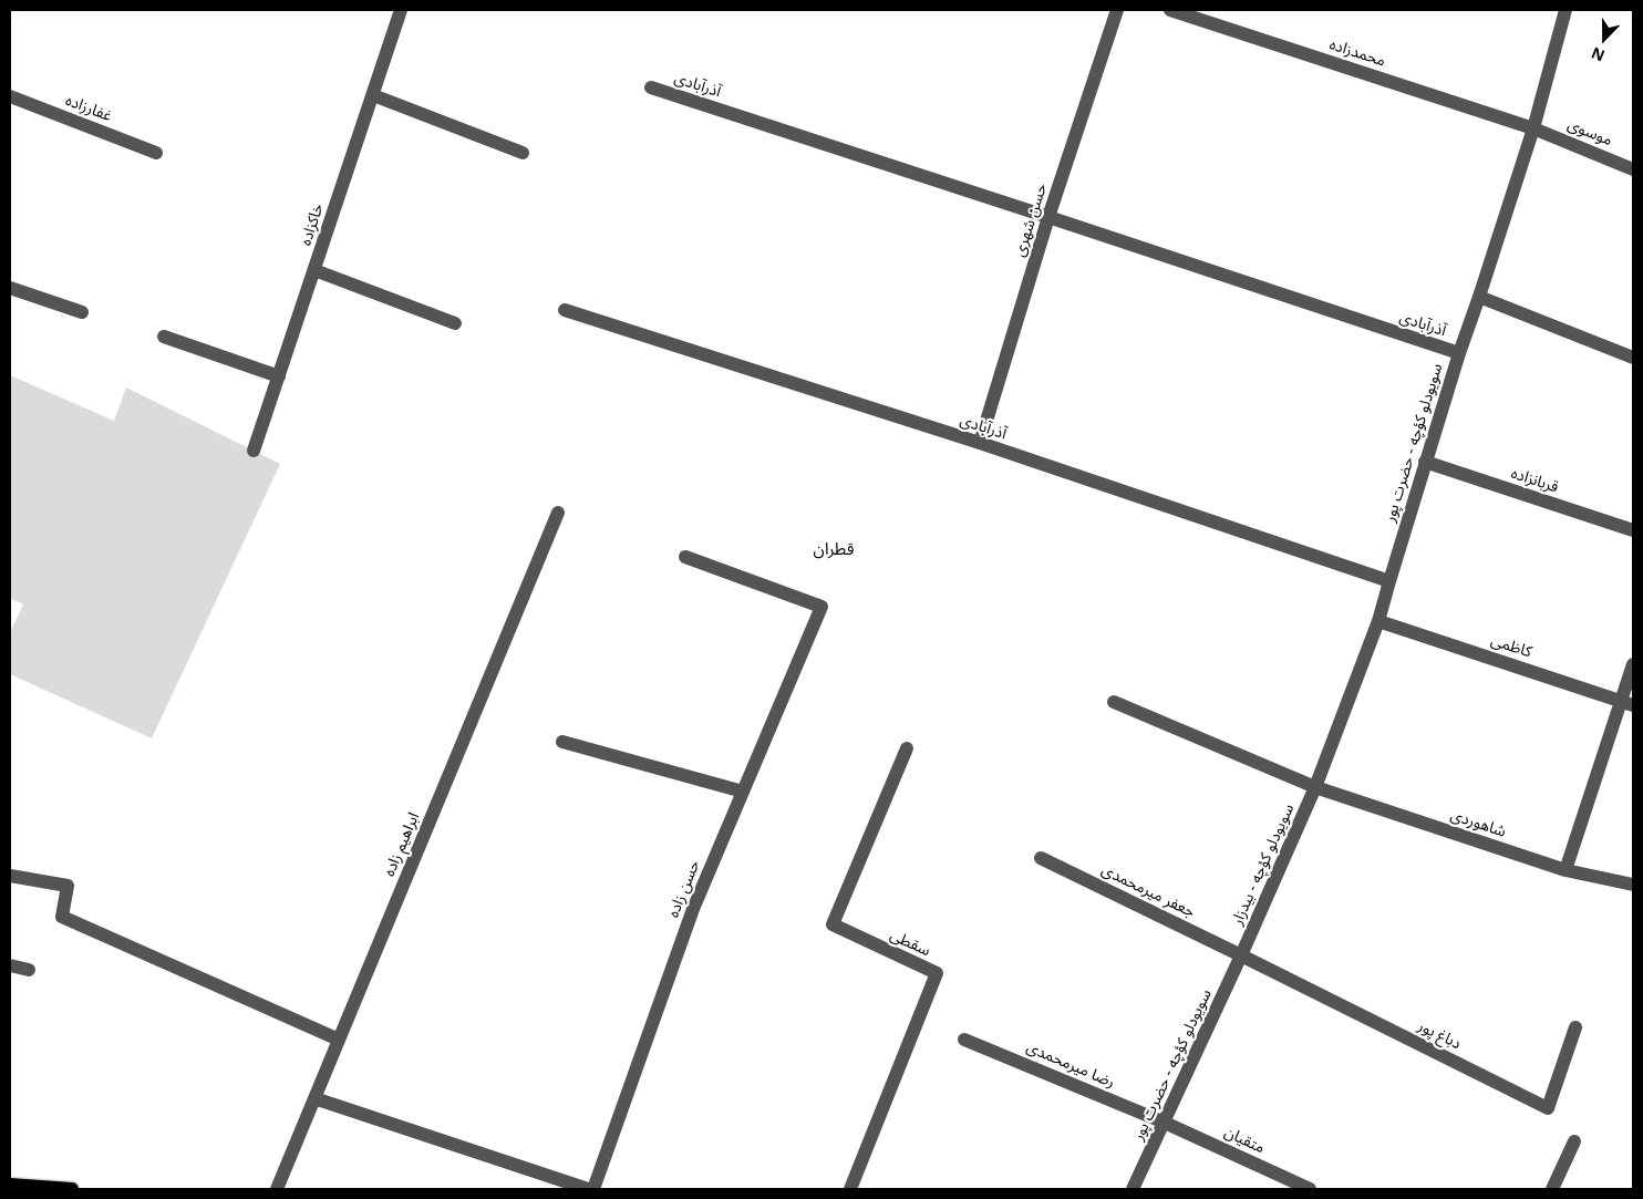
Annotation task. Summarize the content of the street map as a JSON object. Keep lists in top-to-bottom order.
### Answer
{
  "streets": {
    "street": [
      "محمدزاده",
      "آذرآبادی",
      "غفارزاده",
      "موسوی",
      "حسن شهری",
      "خاکزاده",
      "سویودلو کؤچه - حضرت پور",
      "قربانزاده",
      "کاظمی",
      "شاهوردی",
      "ابراهیم زاده",
      "سویودلو کؤچه - بیدزار",
      "حسن زاده",
      "جعفر میرمحمدی",
      "سقطی",
      "دباغ پور",
      "رضا میرمحمدی",
      "متقیان"
    ]
  },
  "crossings": [
    ["محمدزاده", "موسوی"],
    ["محمدزاده", "سویودلو کؤچه - حضرت پور"],
    ["آذرآبادی", "حسن شهری"],
    ["آذرآبادی", "سویودلو کؤچه - حضرت پور"],
    ["موسوی", "سویودلو کؤچه - حضرت پور"],
    ["سویودلو کؤچه - حضرت پور", "قربانزاده"],
    ["سویودلو کؤچه - حضرت پور", "کاظمی"],
    ["سویودلو کؤچه - حضرت پور", "شاهوردی"],
    ["سویودلو کؤچه - حضرت پور", "سویودلو کؤچه - بیدزار"],
    ["سویودلو کؤچه - حضرت پور", "جعفر میرمحمدی"],
    ["سویودلو کؤچه - حضرت پور", "دباغ پور"],
    ["سویودلو کؤچه - حضرت پور", "رضا میرمحمدی"],
    ["سویودلو کؤچه - حضرت پور", "متقیان"],
    ["شاهوردی", "سویودلو کؤچه - بیدزار"],
    ["سویودلو کؤچه - بیدزار", "جعفر میرمحمدی"],
    ["سویودلو کؤچه - بیدزار", "دباغ پور"],
    ["جعفر میرمحمدی", "دباغ پور"],
    ["رضا میرمحمدی", "متقیان"]
  ],
  "districts": ["قطران"],
  "north": "bottom"
}
